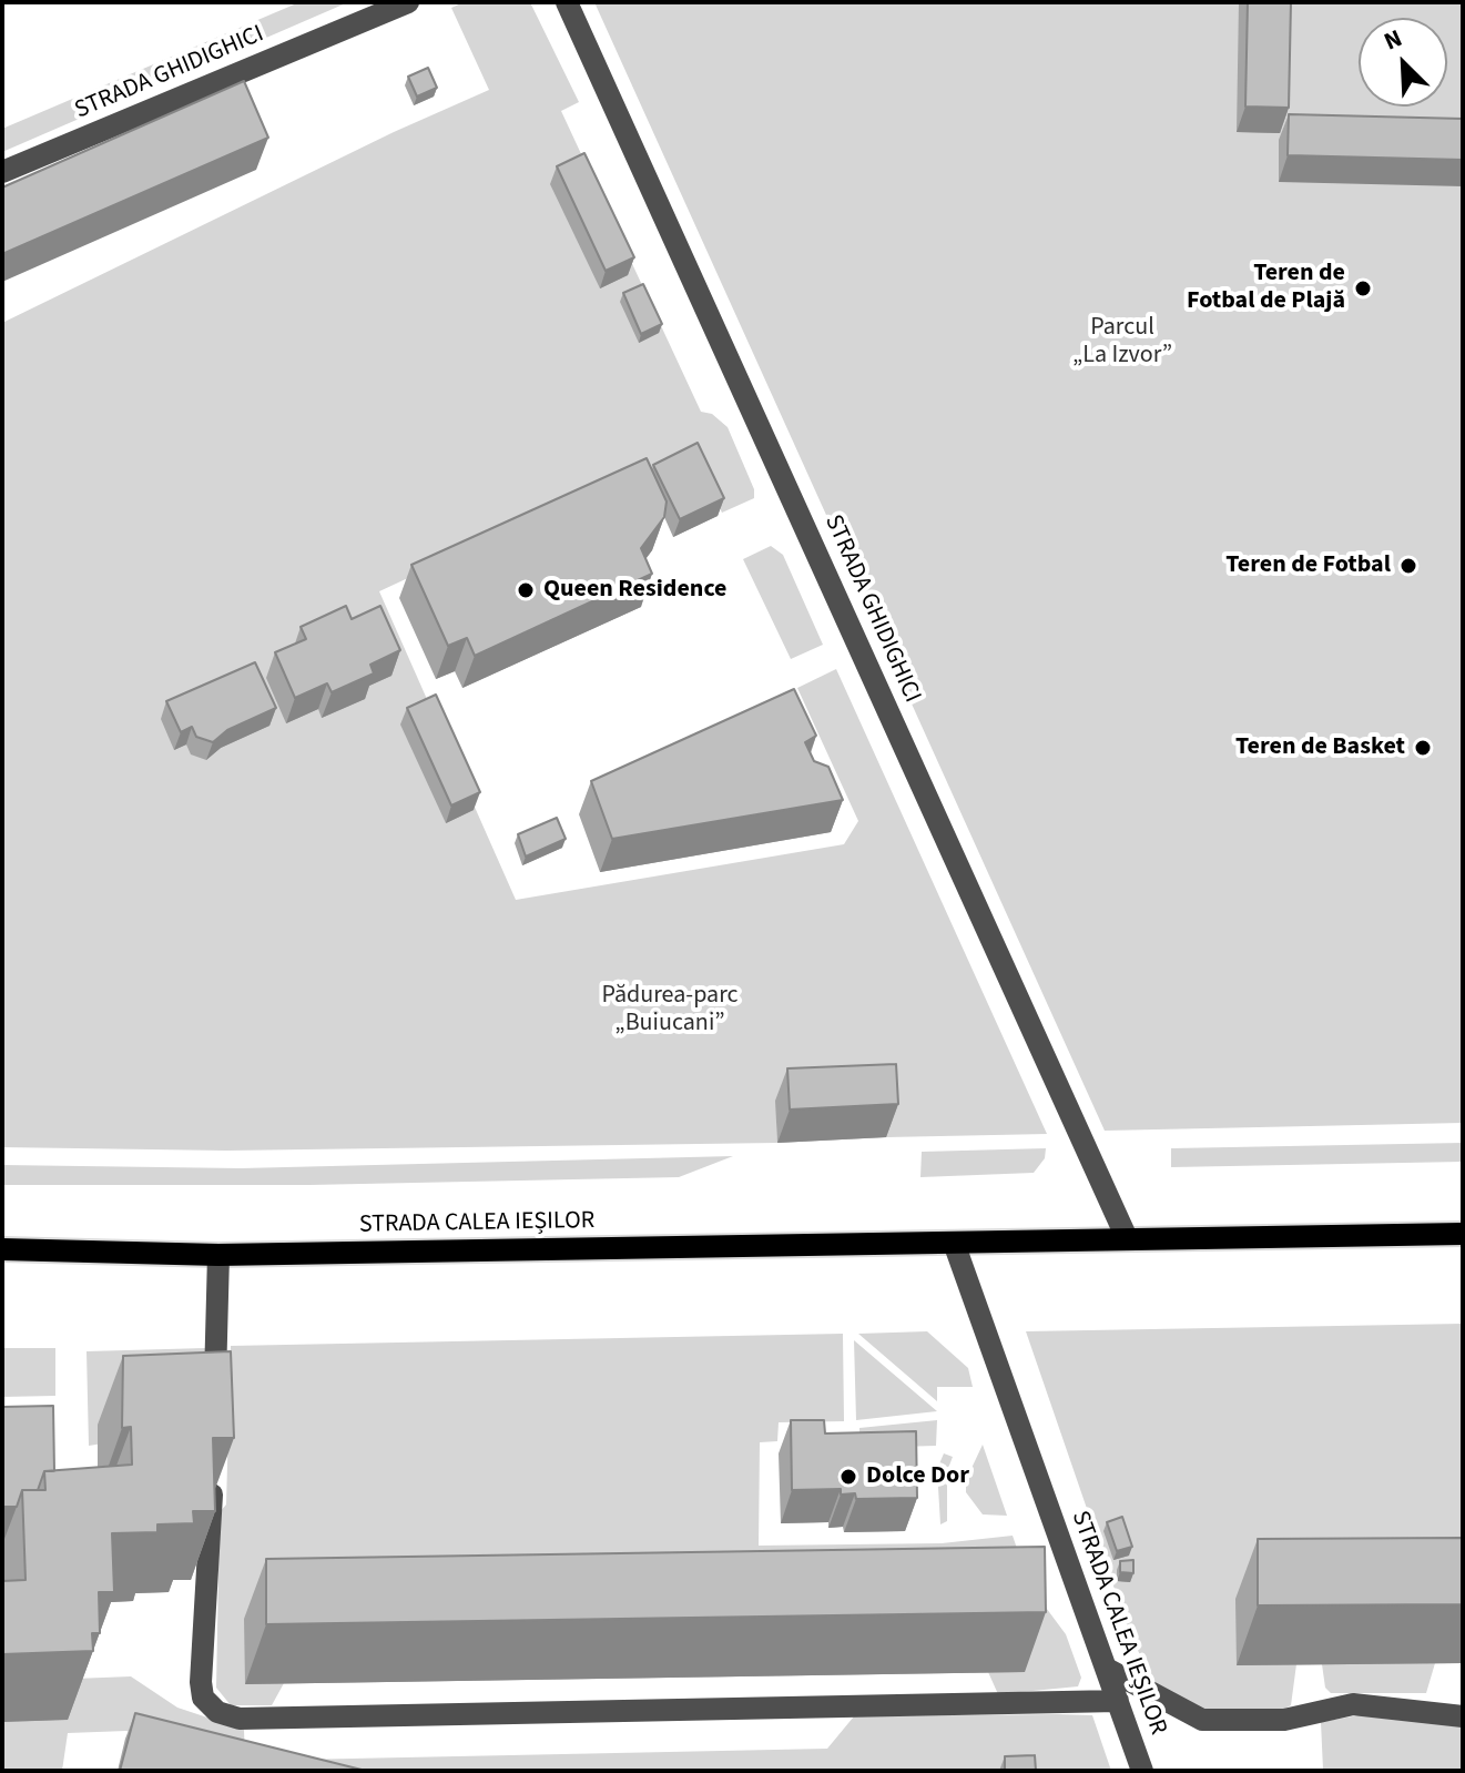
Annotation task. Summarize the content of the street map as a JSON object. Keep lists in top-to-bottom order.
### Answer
{
  "streets": {
    "main road": ["STRADA CALEA IEȘILOR"],
    "street": ["STRADA GHIDIGHICI"]
  },
  "crossings": [
    ["STRADA GHIDIGHICI", "STRADA CALEA IEȘILOR"]
  ],
  "parks": ["Parcul „La Izvor”", "Pădurea-parc „Buiucani”"],
  "places": [
    "Teren de Fotbal de Plajă",
    "Teren de Fotbal",
    "Queen Residence",
    "Teren de Basket",
    "Dolce Dor"
  ],
  "north": "top left"
}
